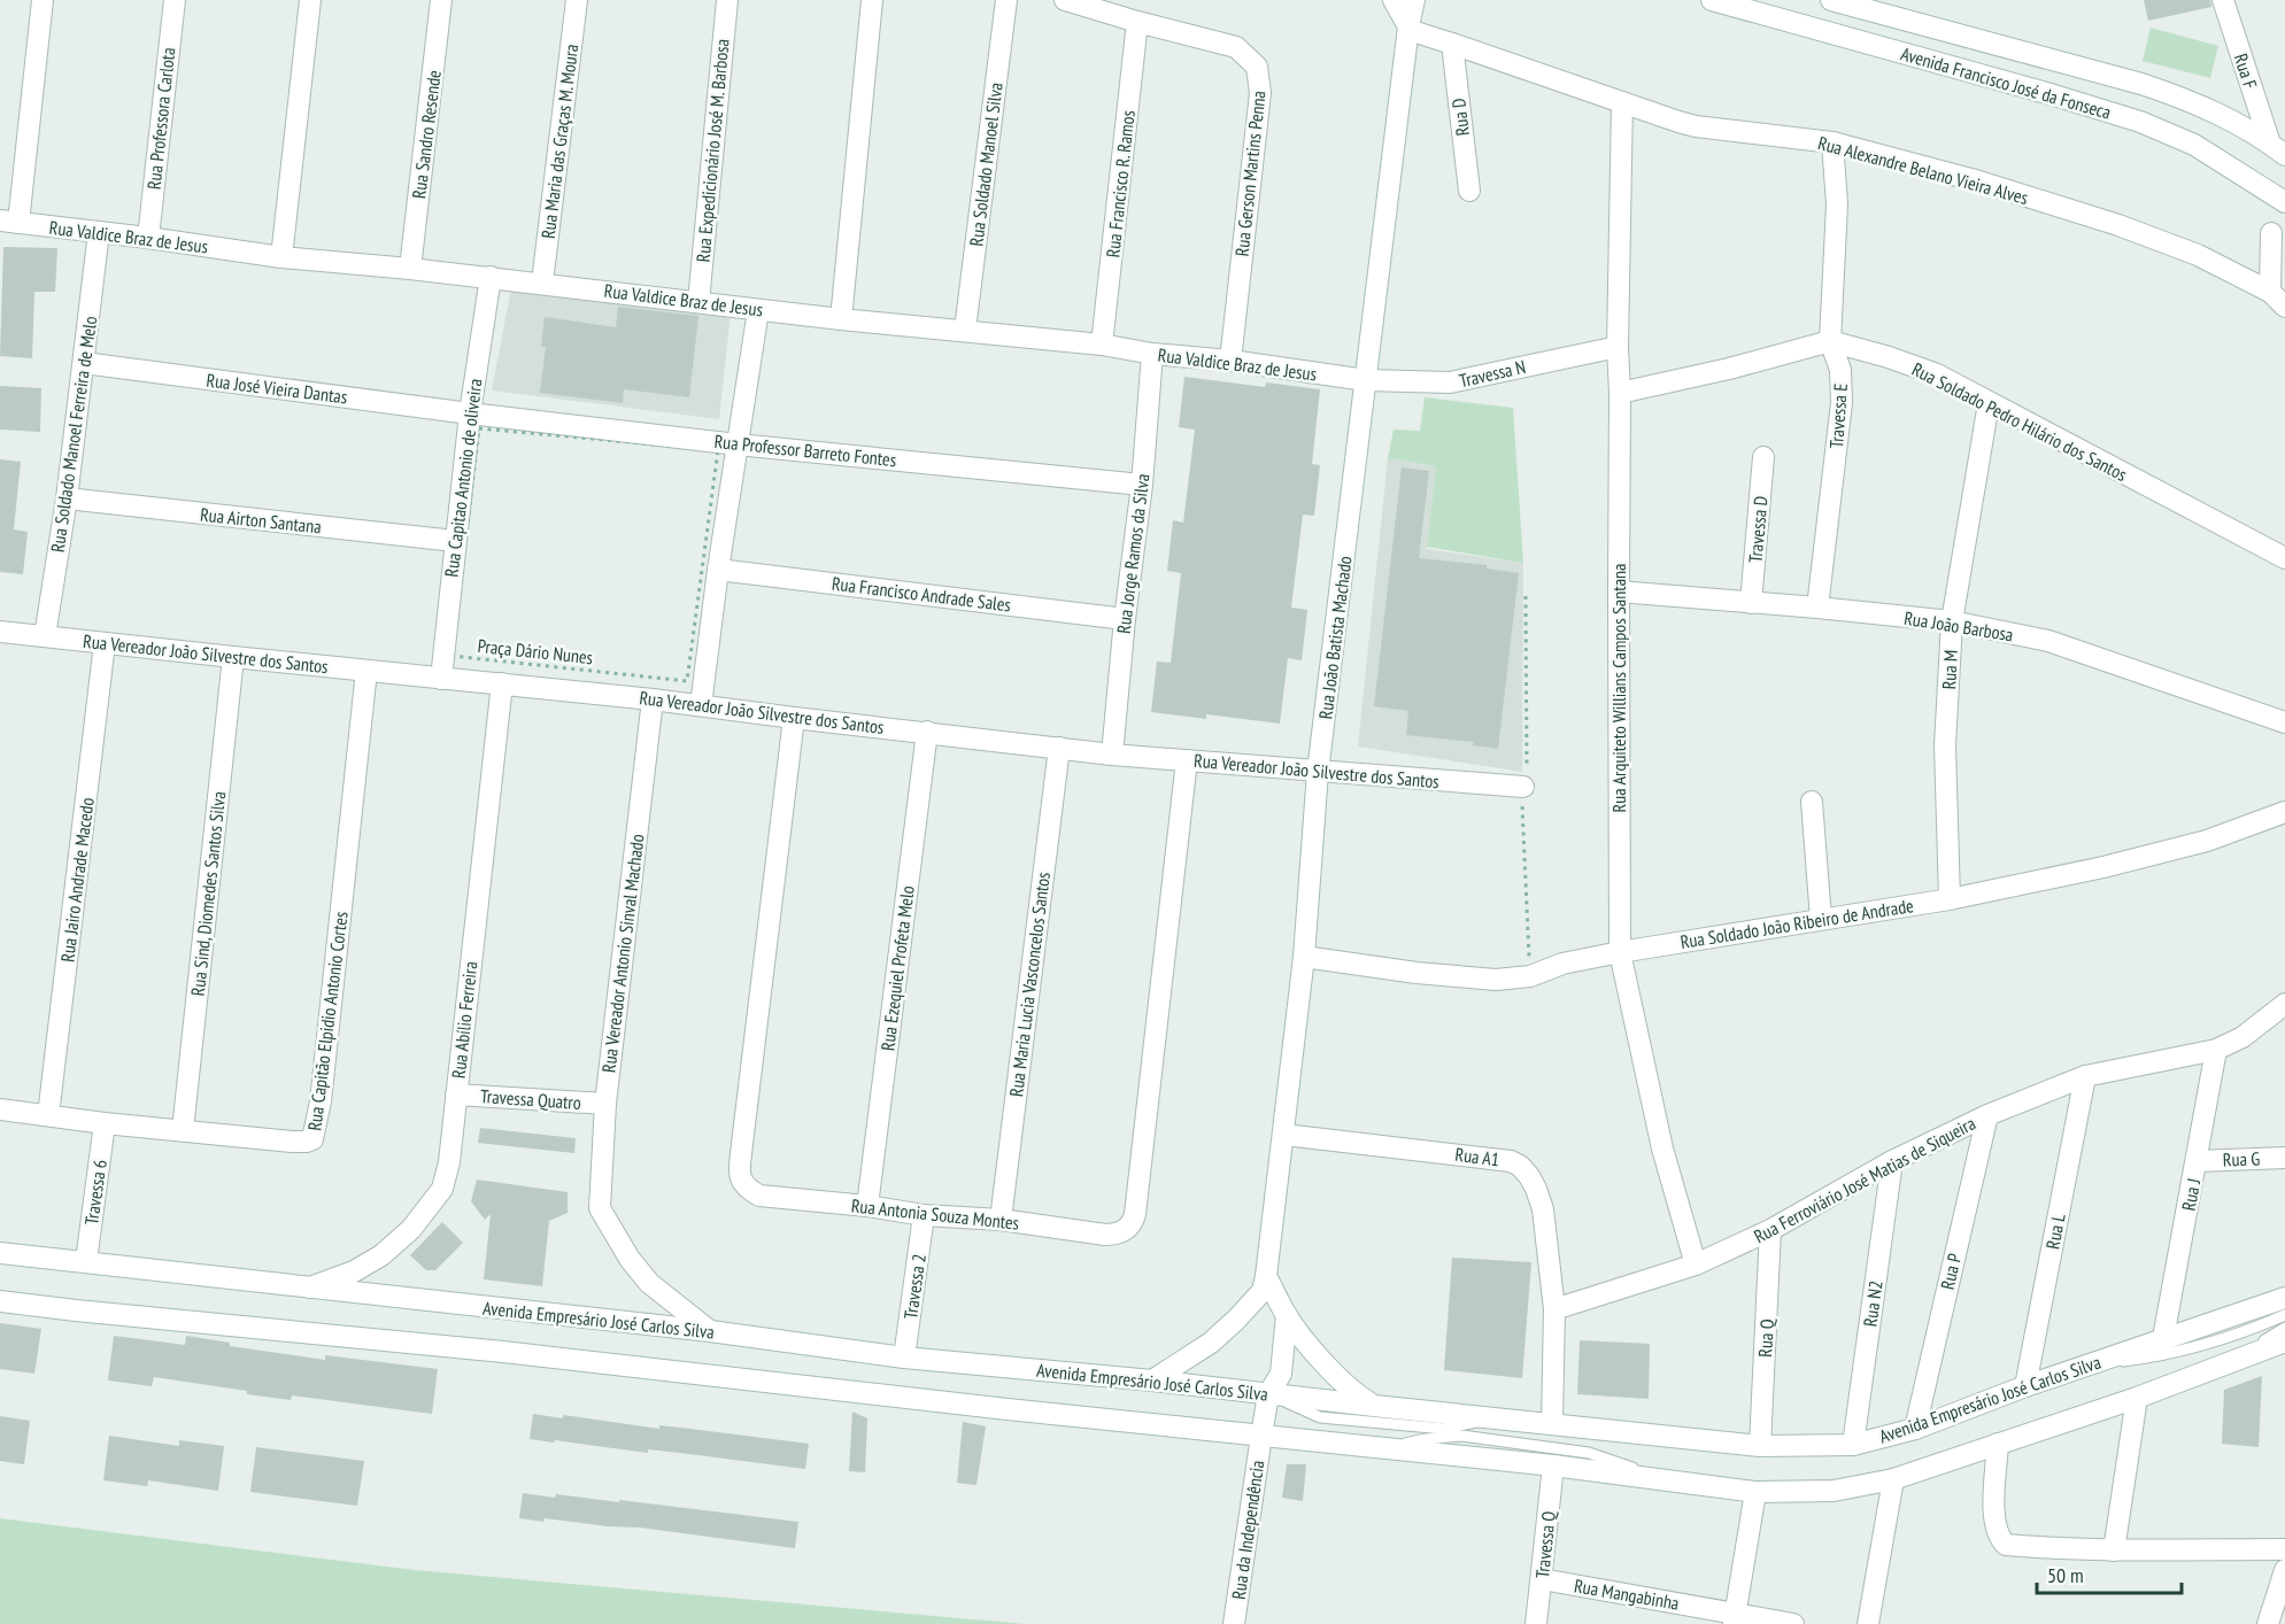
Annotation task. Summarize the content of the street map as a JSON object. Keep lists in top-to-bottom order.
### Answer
{
  "streets": {
    "street": [
      "Rua F",
      "Avenida Francisco José da Fonseca",
      "Rua D",
      "Rua Professora Carlota",
      "Rua Sandro Resende",
      "Rua Maria das Graças M. Moura",
      "Rua Expedicionário José M. Barbosa",
      "Rua Soldado Manoel Silva",
      "Rua Alexandre Belano Vieira Alves",
      "Rua Gerson Martins Penna",
      "Rua Francisco R. Ramos",
      "Rua Valdice Braz de Jesus",
      "Travessa N",
      "Rua José Vieira Dantas",
      "Travessa E",
      "Rua Soldado Pedro Hilário dos Santos",
      "Rua Soldado Manoel Ferreira de Melo",
      "Rua Professor Barreto Fontes",
      "Rua Capitao Antonio de oliveira",
      "Rua Airton Santana",
      "Travessa D",
      "Rua Jorge Ramos da Silva",
      "Rua Francisco Andrade Sales",
      "Rua João Barbosa",
      "Rua João Batista Machado",
      "Rua Vereador João Silvestre dos Santos",
      "Rua M",
      "Rua Arquiteto Willians Campos Santana",
      "Rua Jairo Andrade Macedo",
      "Rua Sind, Diomedes Santos Silva",
      "Rua Soldado João Ribeiro de Andrade",
      "Rua Vereador Antonio Sinval Machado",
      "Rua Ezequiel Profeta Melo",
      "Rua Maria Lucia Vasconcelos Santos",
      "Rua Abílio Ferreira",
      "Rua Capitão Elpidio Antonio Cortes",
      "Travessa Quatro",
      "Rua A1",
      "Rua G",
      "Rua Ferroviário José Matias de Siqueira",
      "Travessa 6",
      "Rua J",
      "Rua Antonia Souza Montes",
      "Rua L",
      "Rua P",
      "Travessa 2",
      "Rua N2",
      "Avenida Empresário José Carlos Silva",
      "Rua Q",
      "Rua da Independência",
      "Travessa Q",
      "Rua Mangabinha"
    ],
    "path": ["Praça Dário Nunes"]
  },
  "crossings": [
    ["Rua F", "Avenida Francisco José da Fonseca"],
    ["Rua D", "Rua Alexandre Belano Vieira Alves"],
    ["Rua Professora Carlota", "Rua Valdice Braz de Jesus"],
    ["Rua Sandro Resende", "Rua Valdice Braz de Jesus"],
    ["Rua Maria das Graças M. Moura", "Rua Valdice Braz de Jesus"],
    ["Rua Expedicionário José M. Barbosa", "Rua Valdice Braz de Jesus"],
    ["Rua Soldado Manoel Silva", "Rua Valdice Braz de Jesus"],
    ["Rua Alexandre Belano Vieira Alves", "Travessa E"],
    ["Rua Alexandre Belano Vieira Alves", "Rua João Batista Machado"],
    ["Rua Alexandre Belano Vieira Alves", "Rua Arquiteto Willians Campos Santana"],
    ["Rua Gerson Martins Penna", "Rua Francisco R. Ramos"],
    ["Rua Gerson Martins Penna", "Rua Valdice Braz de Jesus"],
    ["Rua Francisco R. Ramos", "Rua Valdice Braz de Jesus"],
    ["Rua Valdice Braz de Jesus", "Travessa N"],
    ["Rua Valdice Braz de Jesus", "Rua Soldado Manoel Ferreira de Melo"],
    ["Rua Valdice Braz de Jesus", "Rua Capitao Antonio de oliveira"],
    ["Rua Valdice Braz de Jesus", "Rua Jorge Ramos da Silva"],
    ["Rua Valdice Braz de Jesus", "Rua João Batista Machado"],
    ["Travessa N", "Rua João Batista Machado"],
    ["Travessa N", "Rua Arquiteto Willians Campos Santana"],
    ["Rua José Vieira Dantas", "Rua Soldado Manoel Ferreira de Melo"],
    ["Rua José Vieira Dantas", "Rua Professor Barreto Fontes"],
    ["Rua José Vieira Dantas", "Rua Capitao Antonio de oliveira"],
    ["Travessa E", "Rua Soldado Pedro Hilário dos Santos"],
    ["Travessa E", "Rua João Barbosa"],
    ["Rua Soldado Pedro Hilário dos Santos", "Rua M"],
    ["Rua Soldado Manoel Ferreira de Melo", "Rua Airton Santana"],
    ["Rua Soldado Manoel Ferreira de Melo", "Rua Vereador João Silvestre dos Santos"],
    ["Rua Professor Barreto Fontes", "Rua Capitao Antonio de oliveira"],
    ["Rua Professor Barreto Fontes", "Rua Jorge Ramos da Silva"],
    ["Rua Professor Barreto Fontes", "Praça Dário Nunes"],
    ["Rua Capitao Antonio de oliveira", "Rua Airton Santana"],
    ["Rua Capitao Antonio de oliveira", "Rua Vereador João Silvestre dos Santos"],
    ["Travessa D", "Rua João Barbosa"],
    ["Rua Jorge Ramos da Silva", "Rua Francisco Andrade Sales"],
    ["Rua Jorge Ramos da Silva", "Rua Vereador João Silvestre dos Santos"],
    ["Rua João Barbosa", "Rua M"],
    ["Rua João Barbosa", "Rua Arquiteto Willians Campos Santana"],
    ["Rua João Batista Machado", "Rua Vereador João Silvestre dos Santos"],
    ["Rua João Batista Machado", "Rua Soldado João Ribeiro de Andrade"],
    ["Rua João Batista Machado", "Rua A1"],
    ["Rua Vereador João Silvestre dos Santos", "Rua Jairo Andrade Macedo"],
    ["Rua Vereador João Silvestre dos Santos", "Rua Sind, Diomedes Santos Silva"],
    ["Rua Vereador João Silvestre dos Santos", "Rua Vereador Antonio Sinval Machado"],
    ["Rua Vereador João Silvestre dos Santos", "Rua Ezequiel Profeta Melo"],
    ["Rua Vereador João Silvestre dos Santos", "Rua Maria Lucia Vasconcelos Santos"],
    ["Rua Vereador João Silvestre dos Santos", "Rua Abílio Ferreira"],
    ["Rua Vereador João Silvestre dos Santos", "Rua Capitão Elpidio Antonio Cortes"],
    ["Rua Vereador João Silvestre dos Santos", "Rua Antonia Souza Montes"],
    ["Rua M", "Rua Soldado João Ribeiro de Andrade"],
    ["Rua Arquiteto Willians Campos Santana", "Rua Soldado João Ribeiro de Andrade"],
    ["Rua Arquiteto Willians Campos Santana", "Rua Ferroviário José Matias de Siqueira"],
    ["Rua Jairo Andrade Macedo", "Rua Capitão Elpidio Antonio Cortes"],
    ["Rua Sind, Diomedes Santos Silva", "Rua Capitão Elpidio Antonio Cortes"],
    ["Rua Vereador Antonio Sinval Machado", "Travessa Quatro"],
    ["Rua Vereador Antonio Sinval Machado", "Avenida Empresário José Carlos Silva"],
    ["Rua Ezequiel Profeta Melo", "Rua Antonia Souza Montes"],
    ["Rua Maria Lucia Vasconcelos Santos", "Rua Antonia Souza Montes"],
    ["Rua Abílio Ferreira", "Travessa Quatro"],
    ["Rua Abílio Ferreira", "Avenida Empresário José Carlos Silva"],
    ["Rua Capitão Elpidio Antonio Cortes", "Travessa 6"],
    ["Rua A1", "Rua Ferroviário José Matias de Siqueira"],
    ["Rua G", "Rua J"],
    ["Rua Ferroviário José Matias de Siqueira", "Rua J"],
    ["Rua Ferroviário José Matias de Siqueira", "Rua L"],
    ["Rua Ferroviário José Matias de Siqueira", "Rua P"],
    ["Rua Ferroviário José Matias de Siqueira", "Rua N2"],
    ["Rua Ferroviário José Matias de Siqueira", "Rua Q"],
    ["Travessa 6", "Avenida Empresário José Carlos Silva"],
    ["Rua J", "Avenida Empresário José Carlos Silva"],
    ["Rua Antonia Souza Montes", "Travessa 2"],
    ["Rua L", "Avenida Empresário José Carlos Silva"],
    ["Rua P", "Avenida Empresário José Carlos Silva"],
    ["Travessa 2", "Avenida Empresário José Carlos Silva"],
    ["Rua N2", "Avenida Empresário José Carlos Silva"],
    ["Avenida Empresário José Carlos Silva", "Rua Q"],
    ["Avenida Empresário José Carlos Silva", "Rua da Independência"],
    ["Travessa Q", "Rua Mangabinha"]
  ],
  "scale_bar": "50 m"
}
